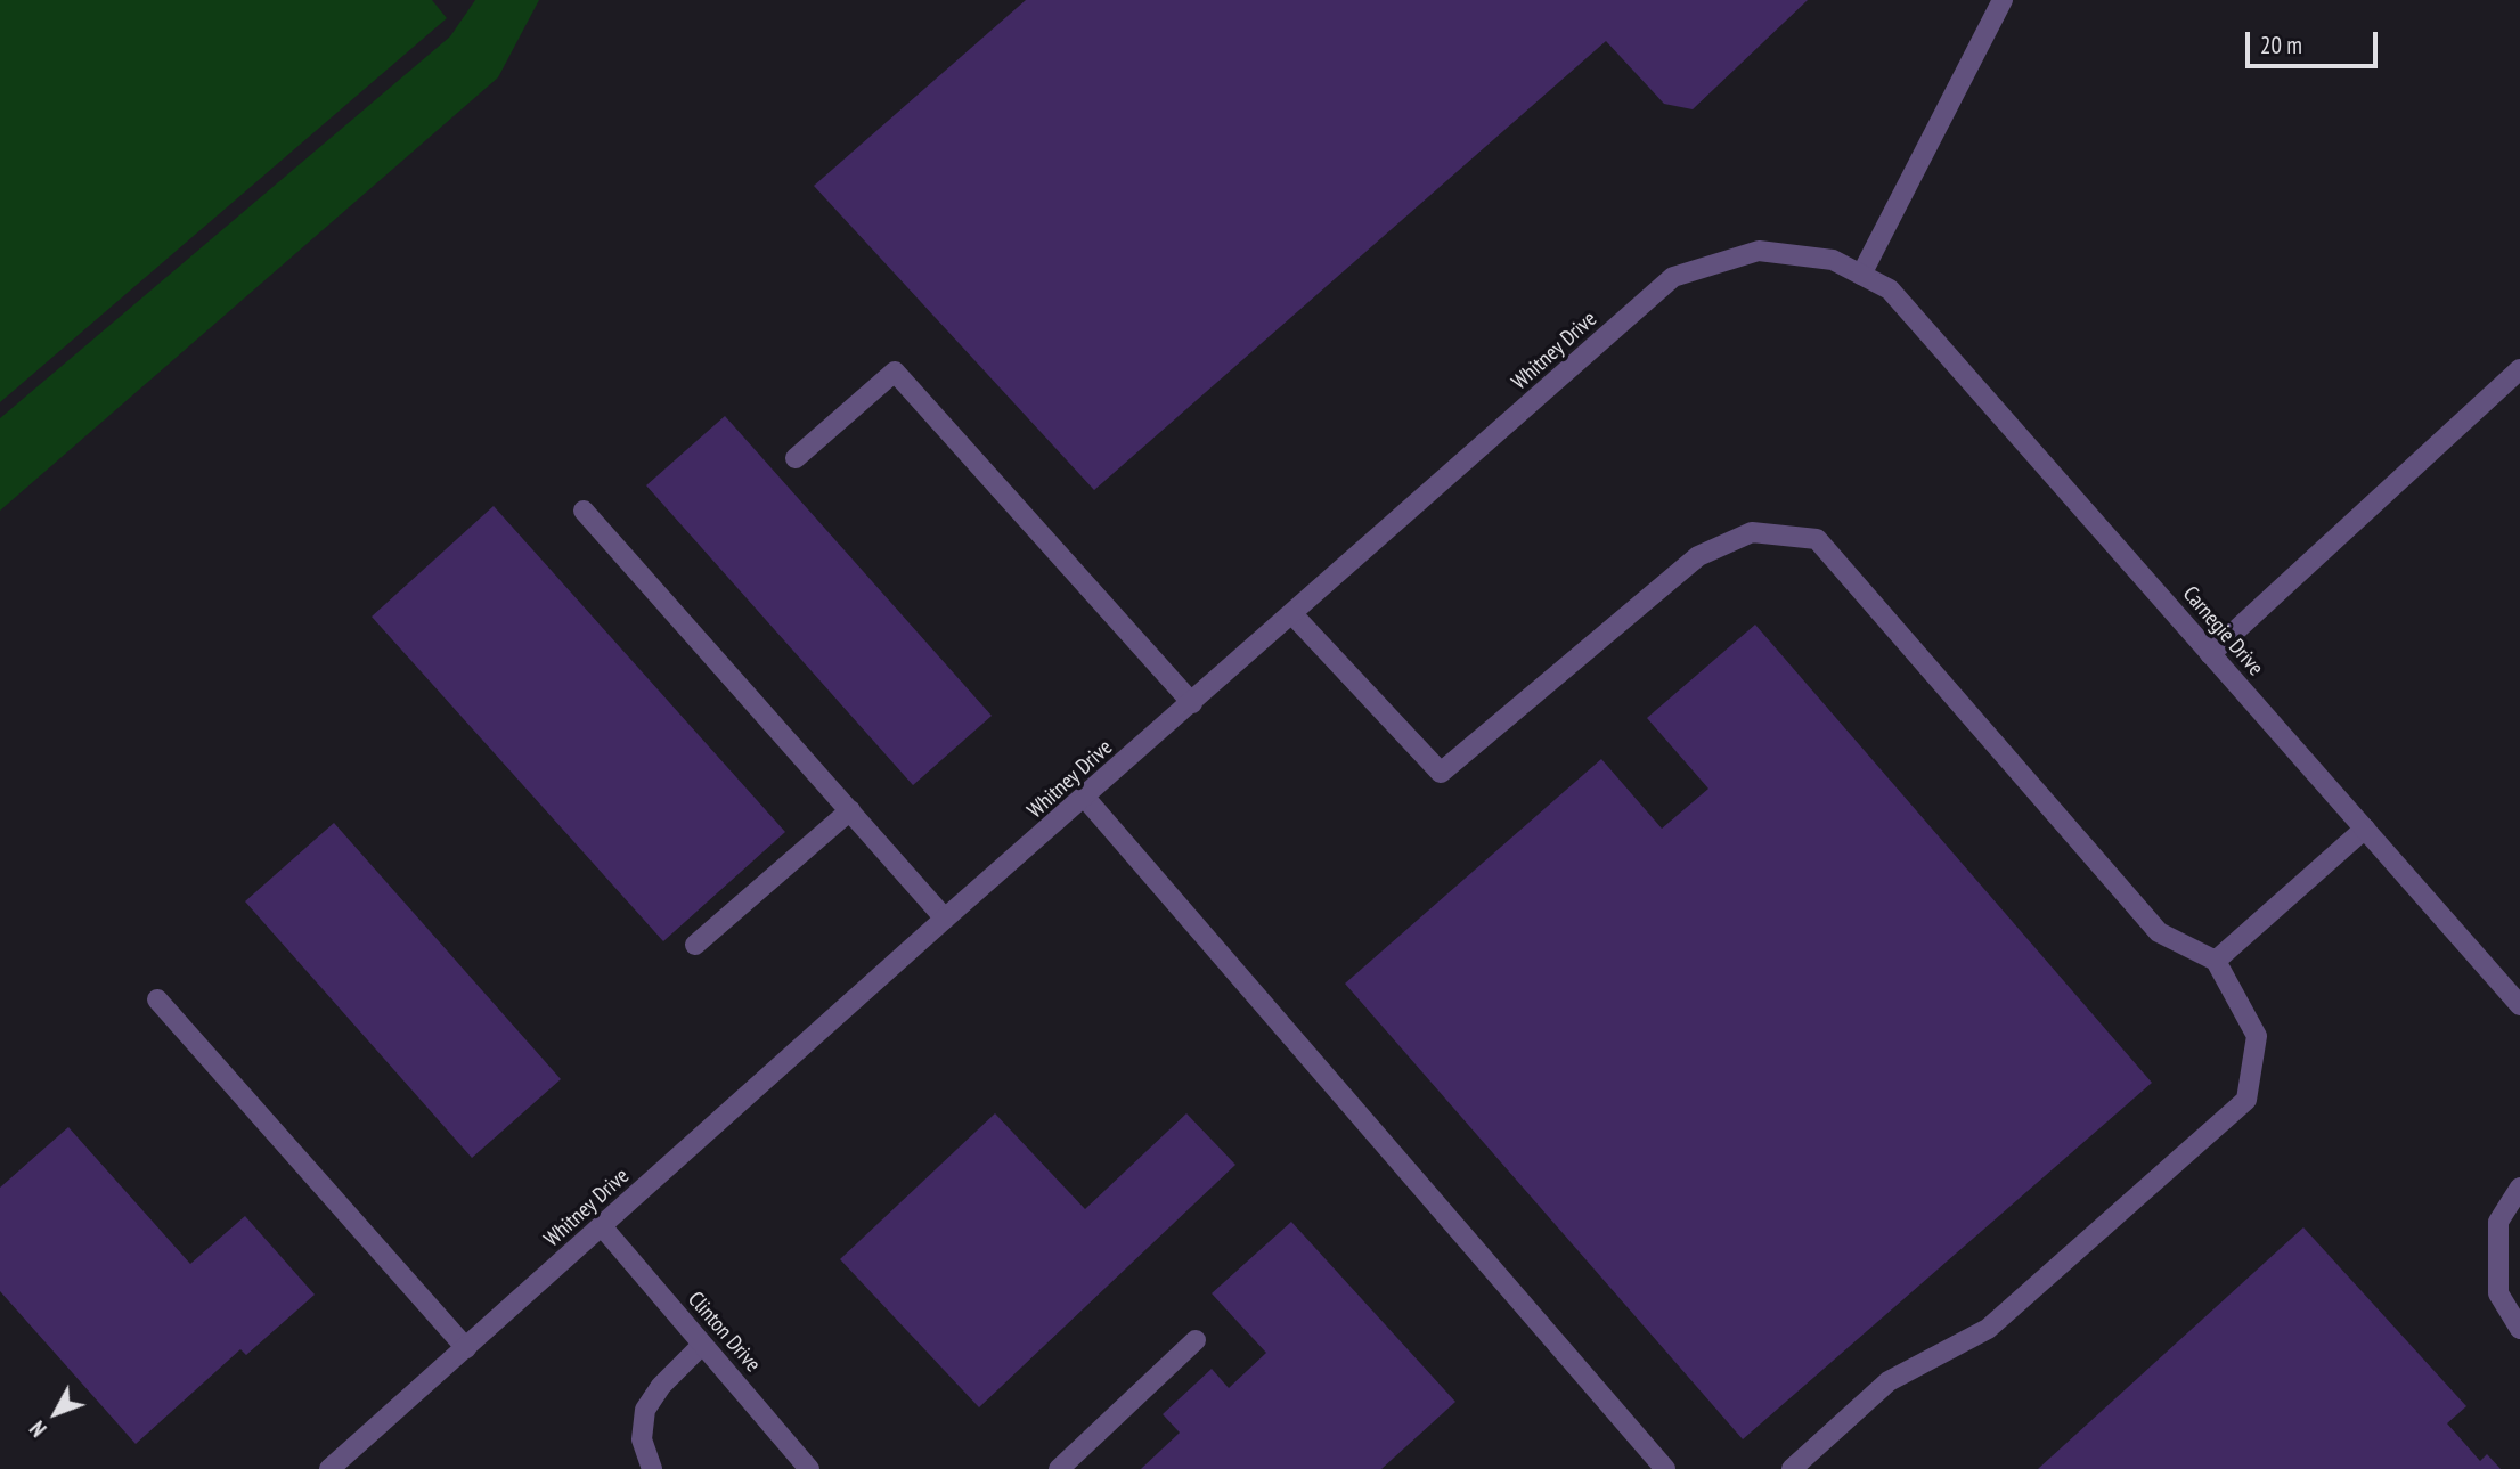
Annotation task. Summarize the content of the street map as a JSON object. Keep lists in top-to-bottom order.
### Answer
{
  "streets": {
    "street": ["Whitney Drive", "Carnegie Drive", "Clinton Drive"]
  },
  "crossings": [
    ["Whitney Drive", "Carnegie Drive"],
    ["Whitney Drive", "Clinton Drive"]
  ],
  "scale_bar": "20 m",
  "north": "bottom left"
}
